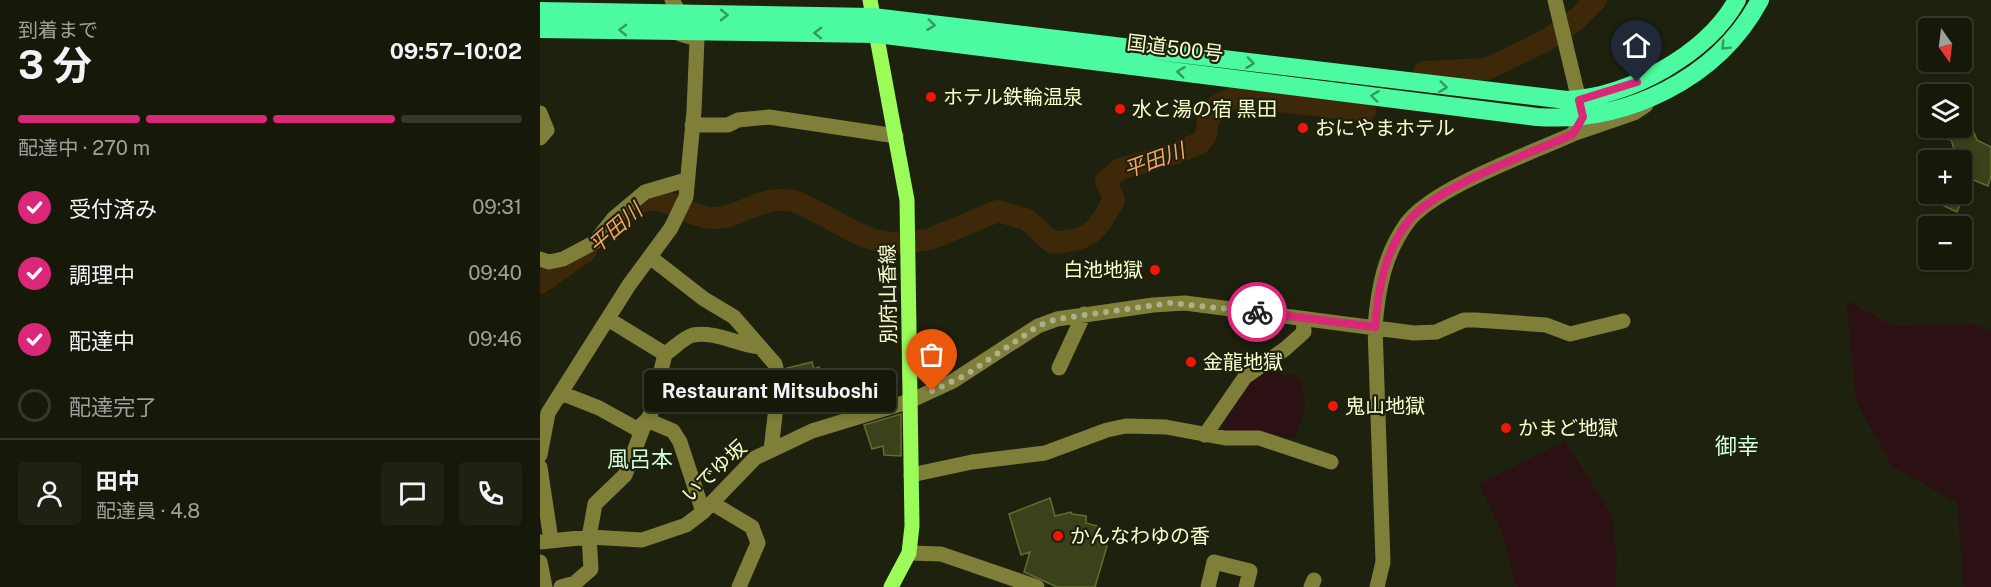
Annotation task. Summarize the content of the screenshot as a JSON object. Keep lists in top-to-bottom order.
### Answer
{
  "streets": {
    "highway": ["国道500号"],
    "main road": ["別府山香線"],
    "street": ["いでゆ坂"]
  },
  "crossings": [
    ["国道500号", "別府山香線"],
    ["別府山香線", "いでゆ坂"]
  ],
  "districts": ["御幸", "風呂本"],
  "water": ["平田川"],
  "places": [
    "ホテル鉄輪温泉",
    "水と湯の宿 黒田",
    "おにやまホテル",
    "白池地獄",
    "金龍地獄",
    "Restaurant Mitsuboshi",
    "鬼山地獄",
    "かまど地獄",
    "かんなわゆの香"
  ],
  "north": "bottom",
  "page": {
    "heading": ["3 分", "到着まで", "09:57–10:02"],
    "panel": ["田中", "配達員 · 4.8"],
    "map_buttons": ["+", "−"],
    "bar": "配達中 · 270 m",
    "list": [
      ["受付済み", "09:31"],
      ["調理中", "09:40"],
      ["配達中", "09:46"],
      "配達完了"
    ],
    "bubble": "Restaurant Mitsuboshi"
  }
}
